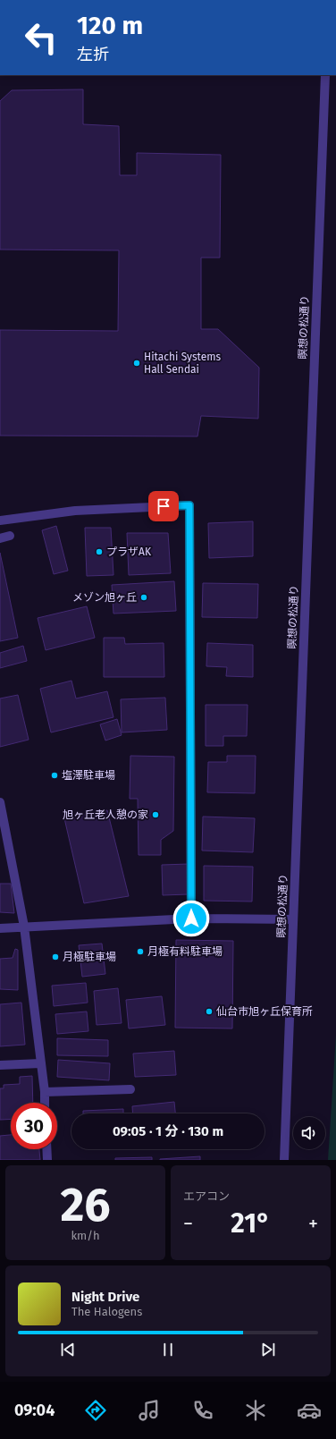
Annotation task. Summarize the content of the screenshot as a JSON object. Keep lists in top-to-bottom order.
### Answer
{
  "streets": {
    "street": ["瞑想の松通り"]
  },
  "places": [
    "Hitachi Systems Hall Sendai",
    "プラザAK",
    "メゾン旭ヶ丘",
    "塩澤駐車場",
    "旭ヶ丘老人憩の家",
    "月極有料駐車場",
    "月極駐車場",
    "仙台市旭ヶ丘保育所"
  ],
  "page": {
    "turn": ["120 m", "左折"],
    "limit": "30",
    "trip": "09:05 · 1 分 · 130 m",
    "tile": [
      ["26", "km/h"],
      "エアコン"
    ],
    "heat": ["−", "21°", "+"],
    "song": ["Night Drive", "The Halogens"],
    "tabs": "09:04"
  }
}
